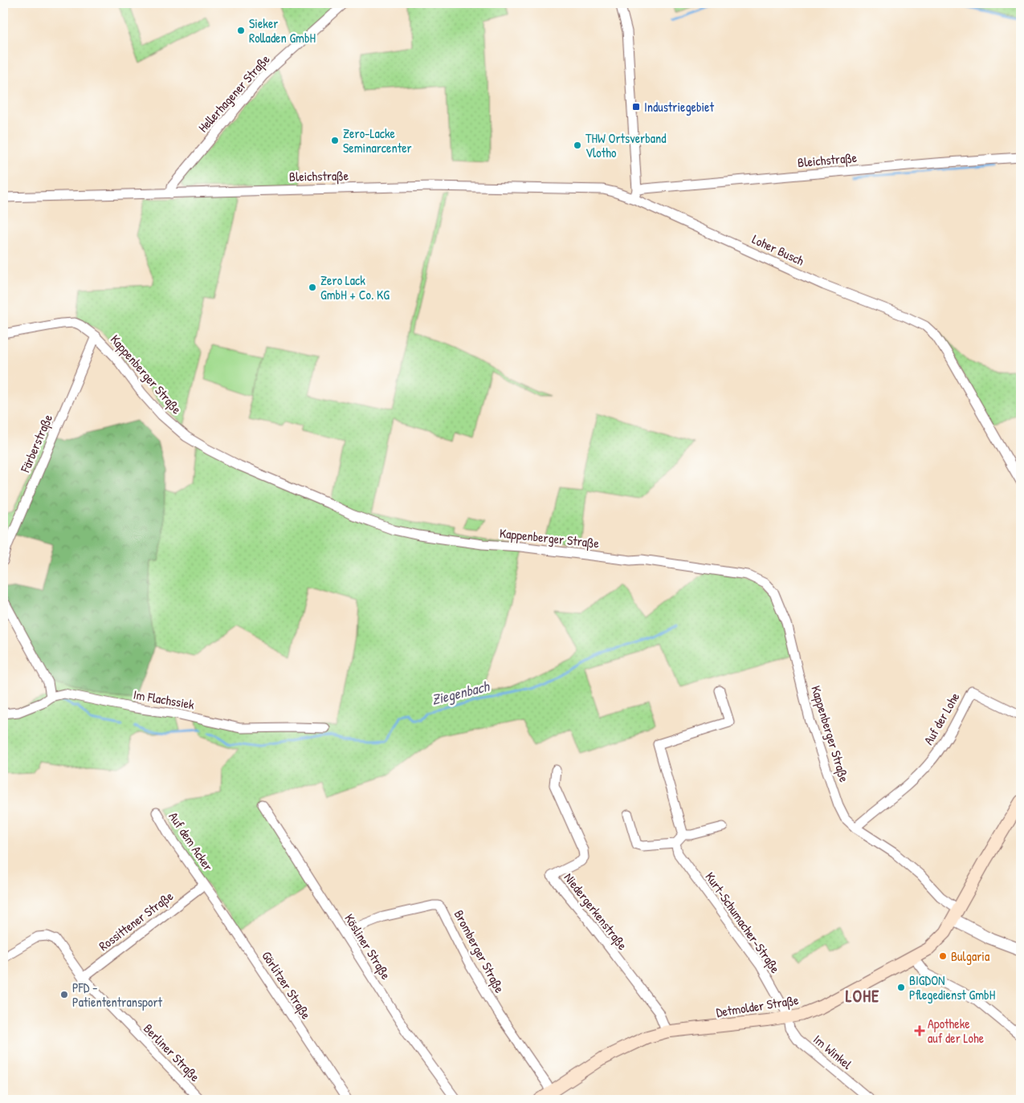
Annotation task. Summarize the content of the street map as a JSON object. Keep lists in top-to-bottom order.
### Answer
{
  "streets": {
    "main road": ["Detmolder Straße"],
    "street": [
      "Hellerhagener Straße",
      "Bleichstraße",
      "Loher Busch",
      "Kappenberger Straße",
      "Färberstraße",
      "Im Flachssiek",
      "Auf der Lohe",
      "Auf dem Acker",
      "Niedergerkenstraße",
      "Rossittener Straße",
      "Kurt-Schumacher-Straße",
      "Kösliner Straße",
      "Bromberger Straße",
      "Görlitzer Straße",
      "Im Winkel",
      "Berliner Straße"
    ]
  },
  "crossings": [
    ["Hellerhagener Straße", "Bleichstraße"],
    ["Bleichstraße", "Loher Busch"],
    ["Kappenberger Straße", "Färberstraße"],
    ["Kappenberger Straße", "Auf der Lohe"],
    ["Kappenberger Straße", "Detmolder Straße"],
    ["Auf dem Acker", "Rossittener Straße"],
    ["Auf dem Acker", "Görlitzer Straße"],
    ["Niedergerkenstraße", "Detmolder Straße"],
    ["Rossittener Straße", "Görlitzer Straße"],
    ["Rossittener Straße", "Berliner Straße"],
    ["Kurt-Schumacher-Straße", "Detmolder Straße"],
    ["Kurt-Schumacher-Straße", "Im Winkel"],
    ["Kösliner Straße", "Bromberger Straße"],
    ["Bromberger Straße", "Detmolder Straße"],
    ["Detmolder Straße", "Im Winkel"]
  ],
  "districts": ["LOHE"],
  "water": ["Ziegenbach"],
  "places": {
    "other": [
      "Sieker Rolladen GmbH",
      "Zero-Lacke Seminarcenter",
      "THW Ortsverband Vlotho",
      "Zero Lack GmbH + Co. KG",
      "Bulgaria",
      "BIGDON Pflegedienst GmbH",
      "PFD - Patiententransport"
    ],
    "transit": ["Industriegebiet"],
    "health": ["Apotheke auf der Lohe"]
  }
}
